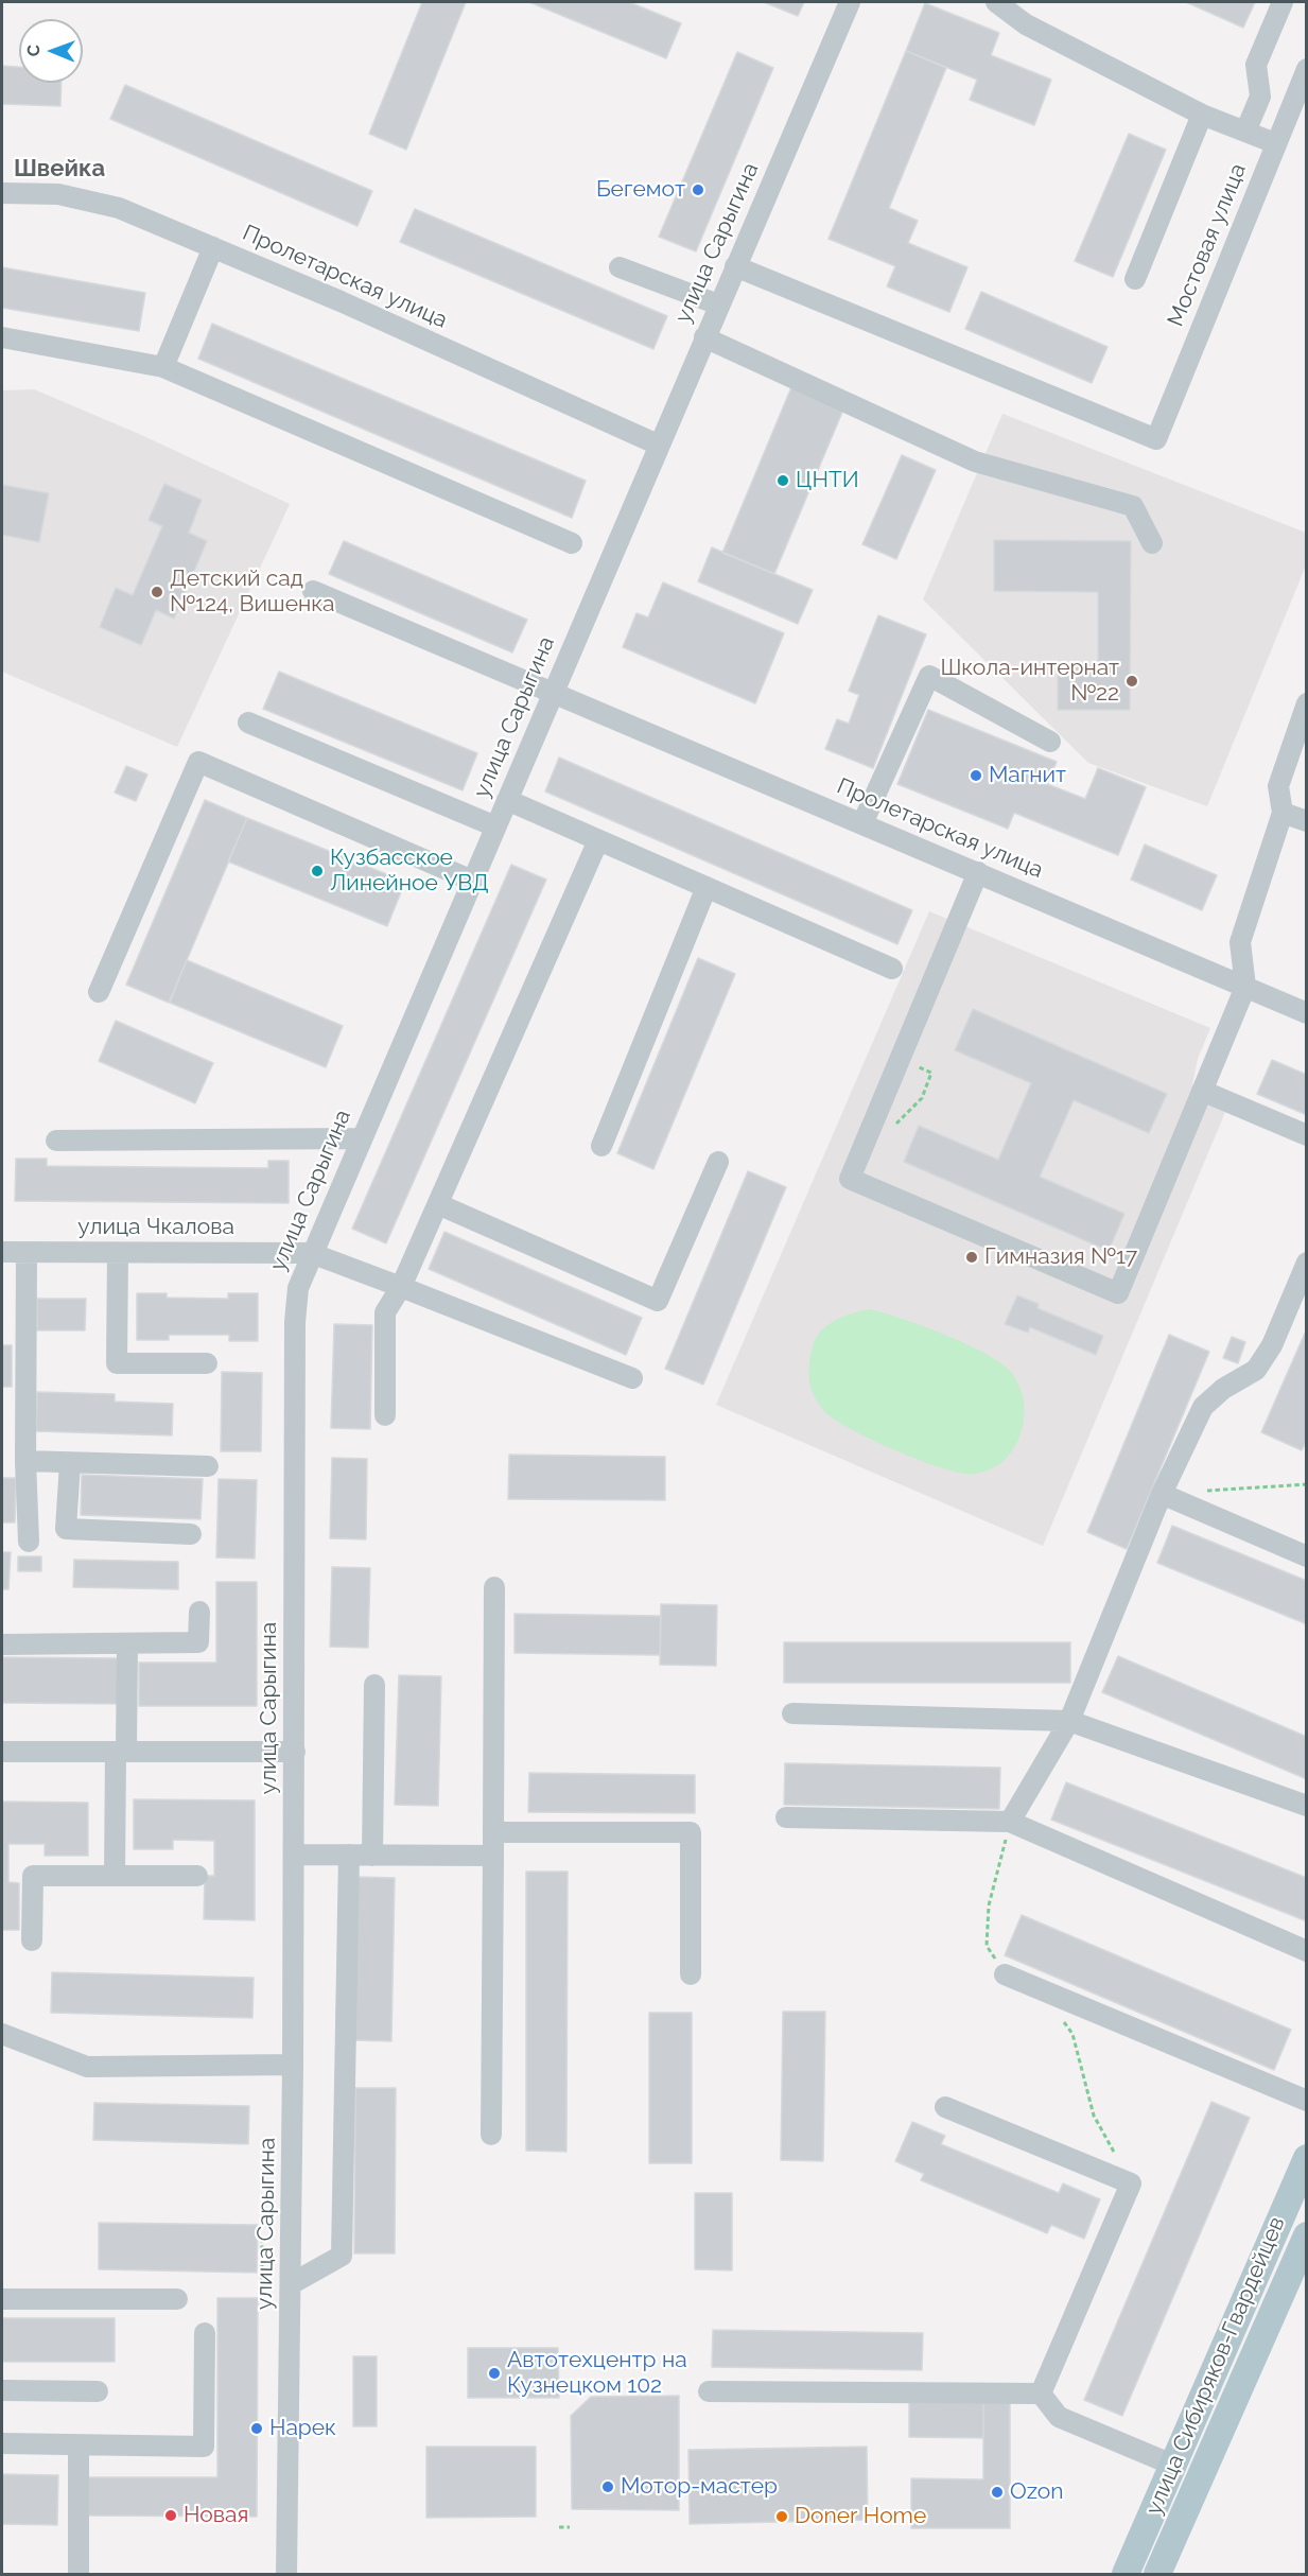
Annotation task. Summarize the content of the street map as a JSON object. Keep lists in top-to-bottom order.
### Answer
{
  "streets": {
    "main road": ["улица Сибиряков-Гвардейцев"],
    "street": [
      "улица Сарыгина",
      "Мостовая улица",
      "Пролетарская улица",
      "улица Чкалова"
    ]
  },
  "crossings": [
    ["улица Сарыгина", "Мостовая улица"],
    ["улица Сарыгина", "Пролетарская улица"],
    ["улица Сарыгина", "улица Чкалова"]
  ],
  "districts": ["Швейка"],
  "places": [
    "Бегемот",
    "ЦНТИ",
    "Детский сад №124, Вишенка",
    "Школа-интернат №22",
    "Магнит",
    "Кузбасское Линейное УВД",
    "Гимназия №17",
    "Автотехцентр на Кузнецком 102",
    "Нарек",
    "Мотор-мастер",
    "Ozon",
    "Новая",
    "Doner Home"
  ],
  "north": "left"
}
